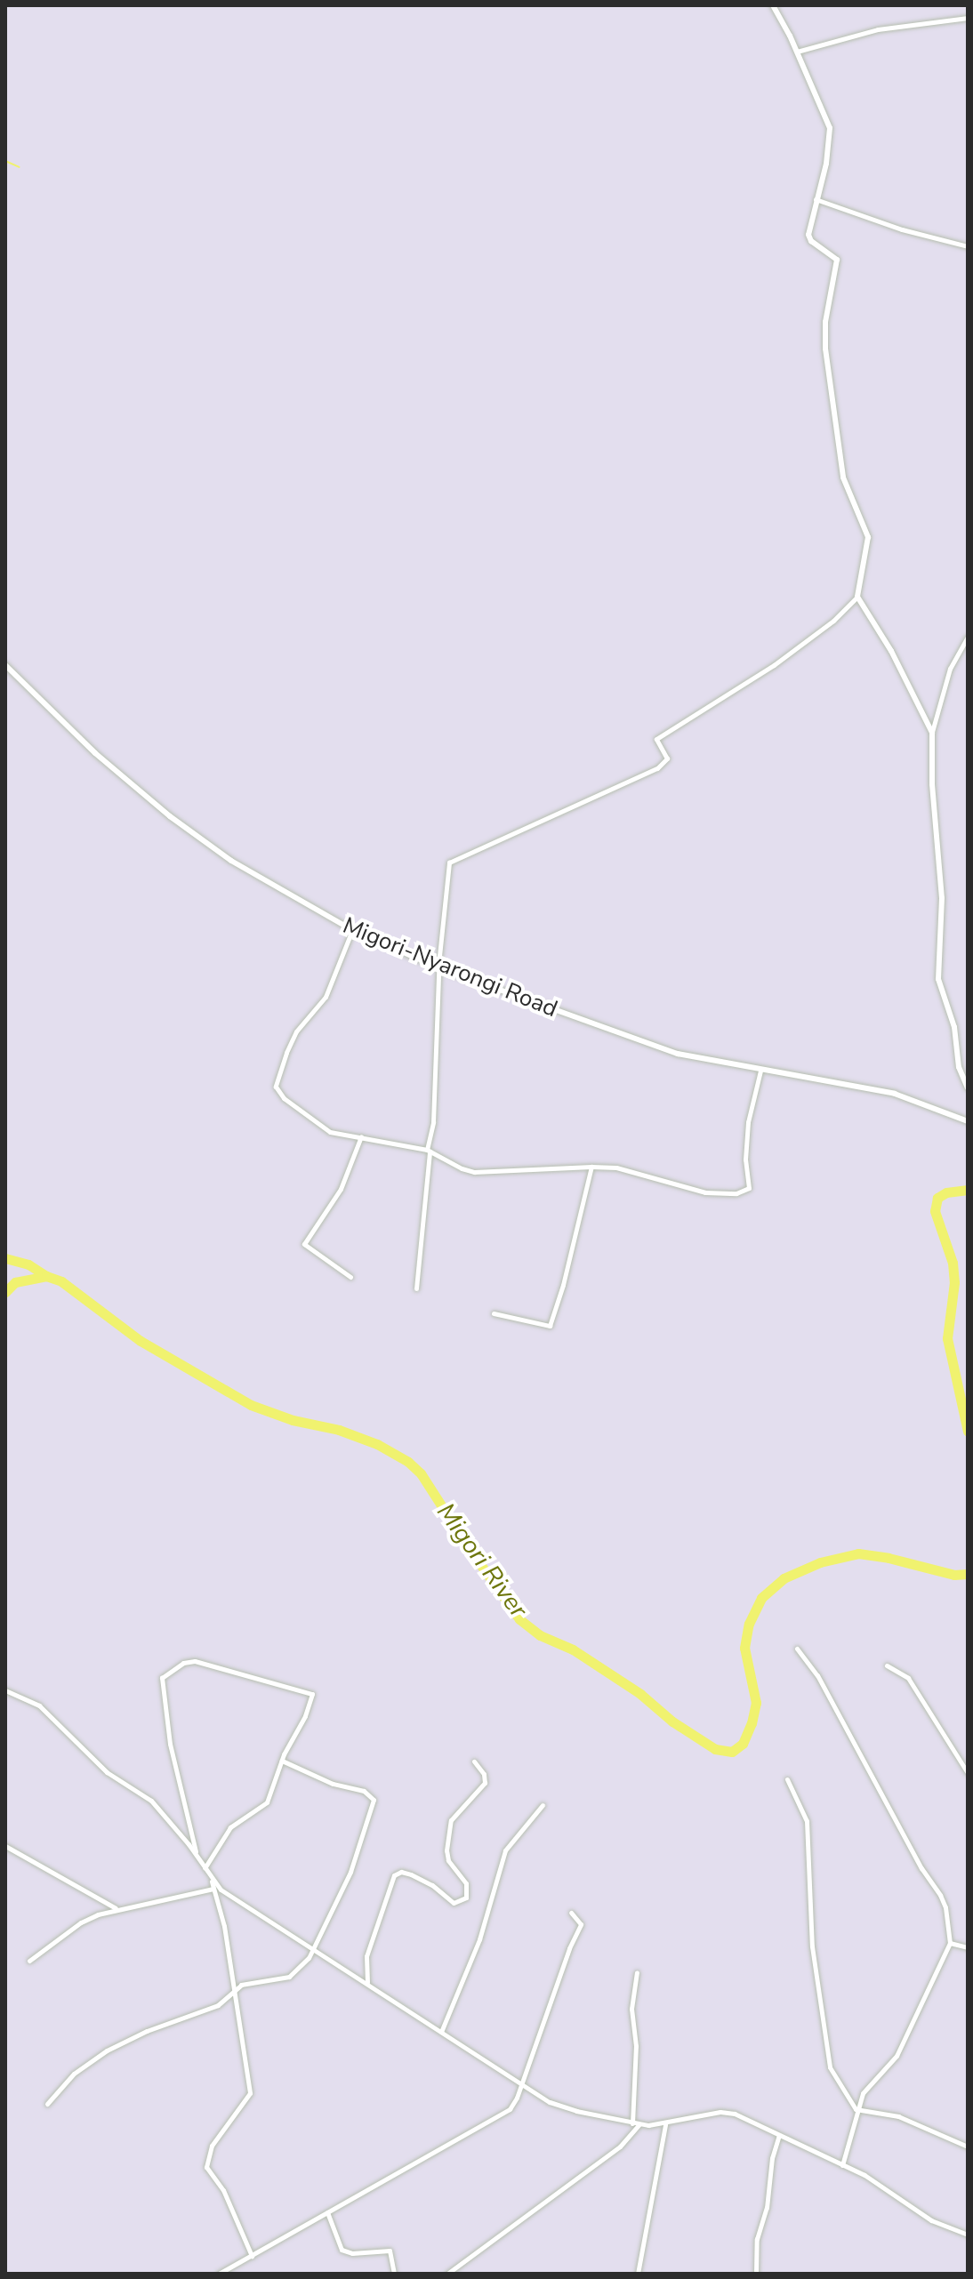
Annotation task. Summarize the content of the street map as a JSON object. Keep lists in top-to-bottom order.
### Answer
{
  "streets": {
    "street": ["Migori-Nyarongi Road"]
  },
  "water": ["Migori River"]
}
